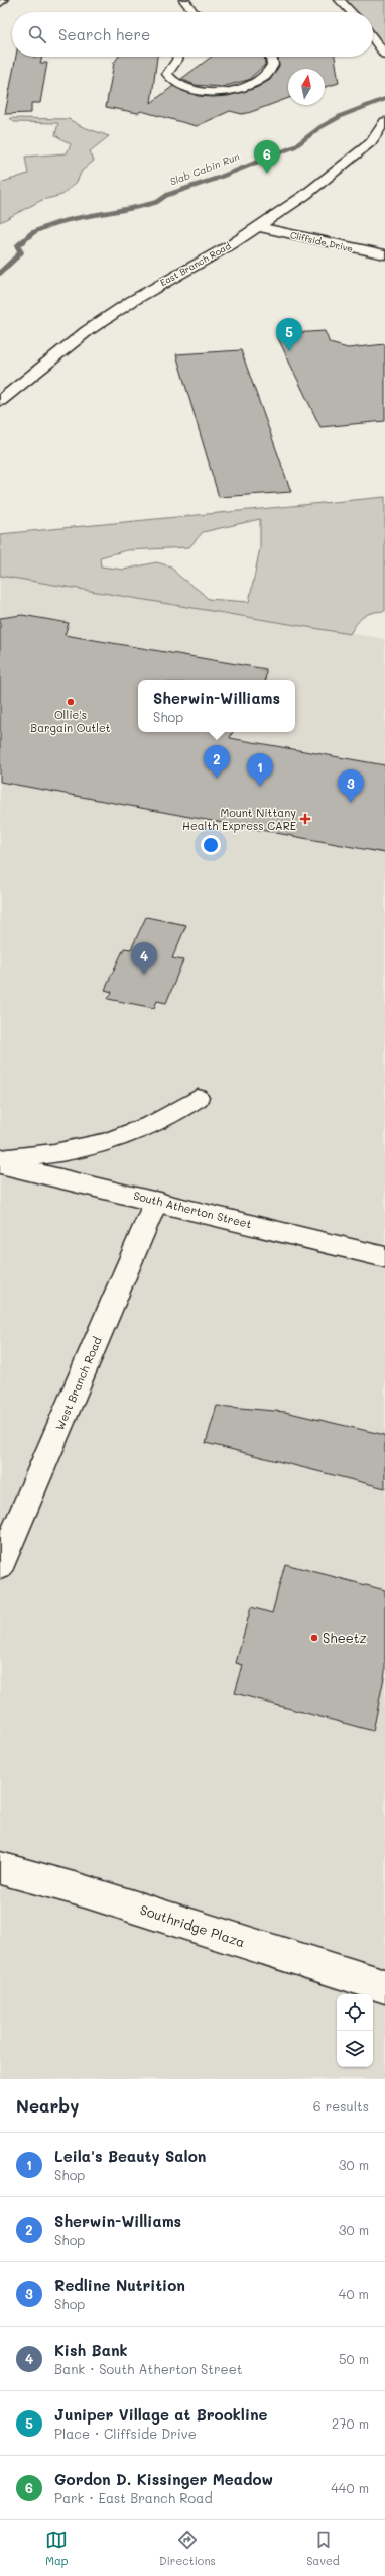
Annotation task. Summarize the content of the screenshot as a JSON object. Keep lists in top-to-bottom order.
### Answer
{
  "streets": {
    "main road": [
      "Cliffside Drive",
      "East Branch Road",
      "South Atherton Street",
      "West Branch Road",
      "Southridge Plaza"
    ]
  },
  "crossings": [
    ["Cliffside Drive", "East Branch Road"],
    ["South Atherton Street", "West Branch Road"]
  ],
  "water": ["Slab Cabin Run"],
  "places": {
    "other": ["Ollie's Bargain Outlet", "Sheetz"],
    "health": ["Mount Nittany Health Express CARE"]
  },
  "north": "top",
  "page": {
    "search": "Search here",
    "pins": [
      "6",
      "5",
      "2",
      "1",
      "3",
      "4"
    ],
    "popup": ["Sherwin-Williams", "Shop"],
    "heading": ["Nearby", "6 results"],
    "list": [
      {
        "mark": "1",
        "name": "Leila's Beauty Salon",
        "note": "Shop",
        "value": "30 m"
      },
      {
        "mark": "2",
        "name": "Sherwin-Williams",
        "note": "Shop",
        "value": "30 m"
      },
      {
        "mark": "3",
        "name": "Redline Nutrition",
        "note": "Shop",
        "value": "40 m"
      },
      {
        "mark": "4",
        "name": "Kish Bank",
        "note": "Bank · South Atherton Street",
        "value": "50 m"
      },
      {
        "mark": "5",
        "name": "Juniper Village at Brookline",
        "note": "Place · Cliffside Drive",
        "value": "270 m"
      },
      {
        "mark": "6",
        "name": "Gordon D. Kissinger Meadow",
        "note": "Park · East Branch Road",
        "value": "440 m"
      }
    ],
    "nav": ["Map", "Directions", "Saved"]
  }
}
